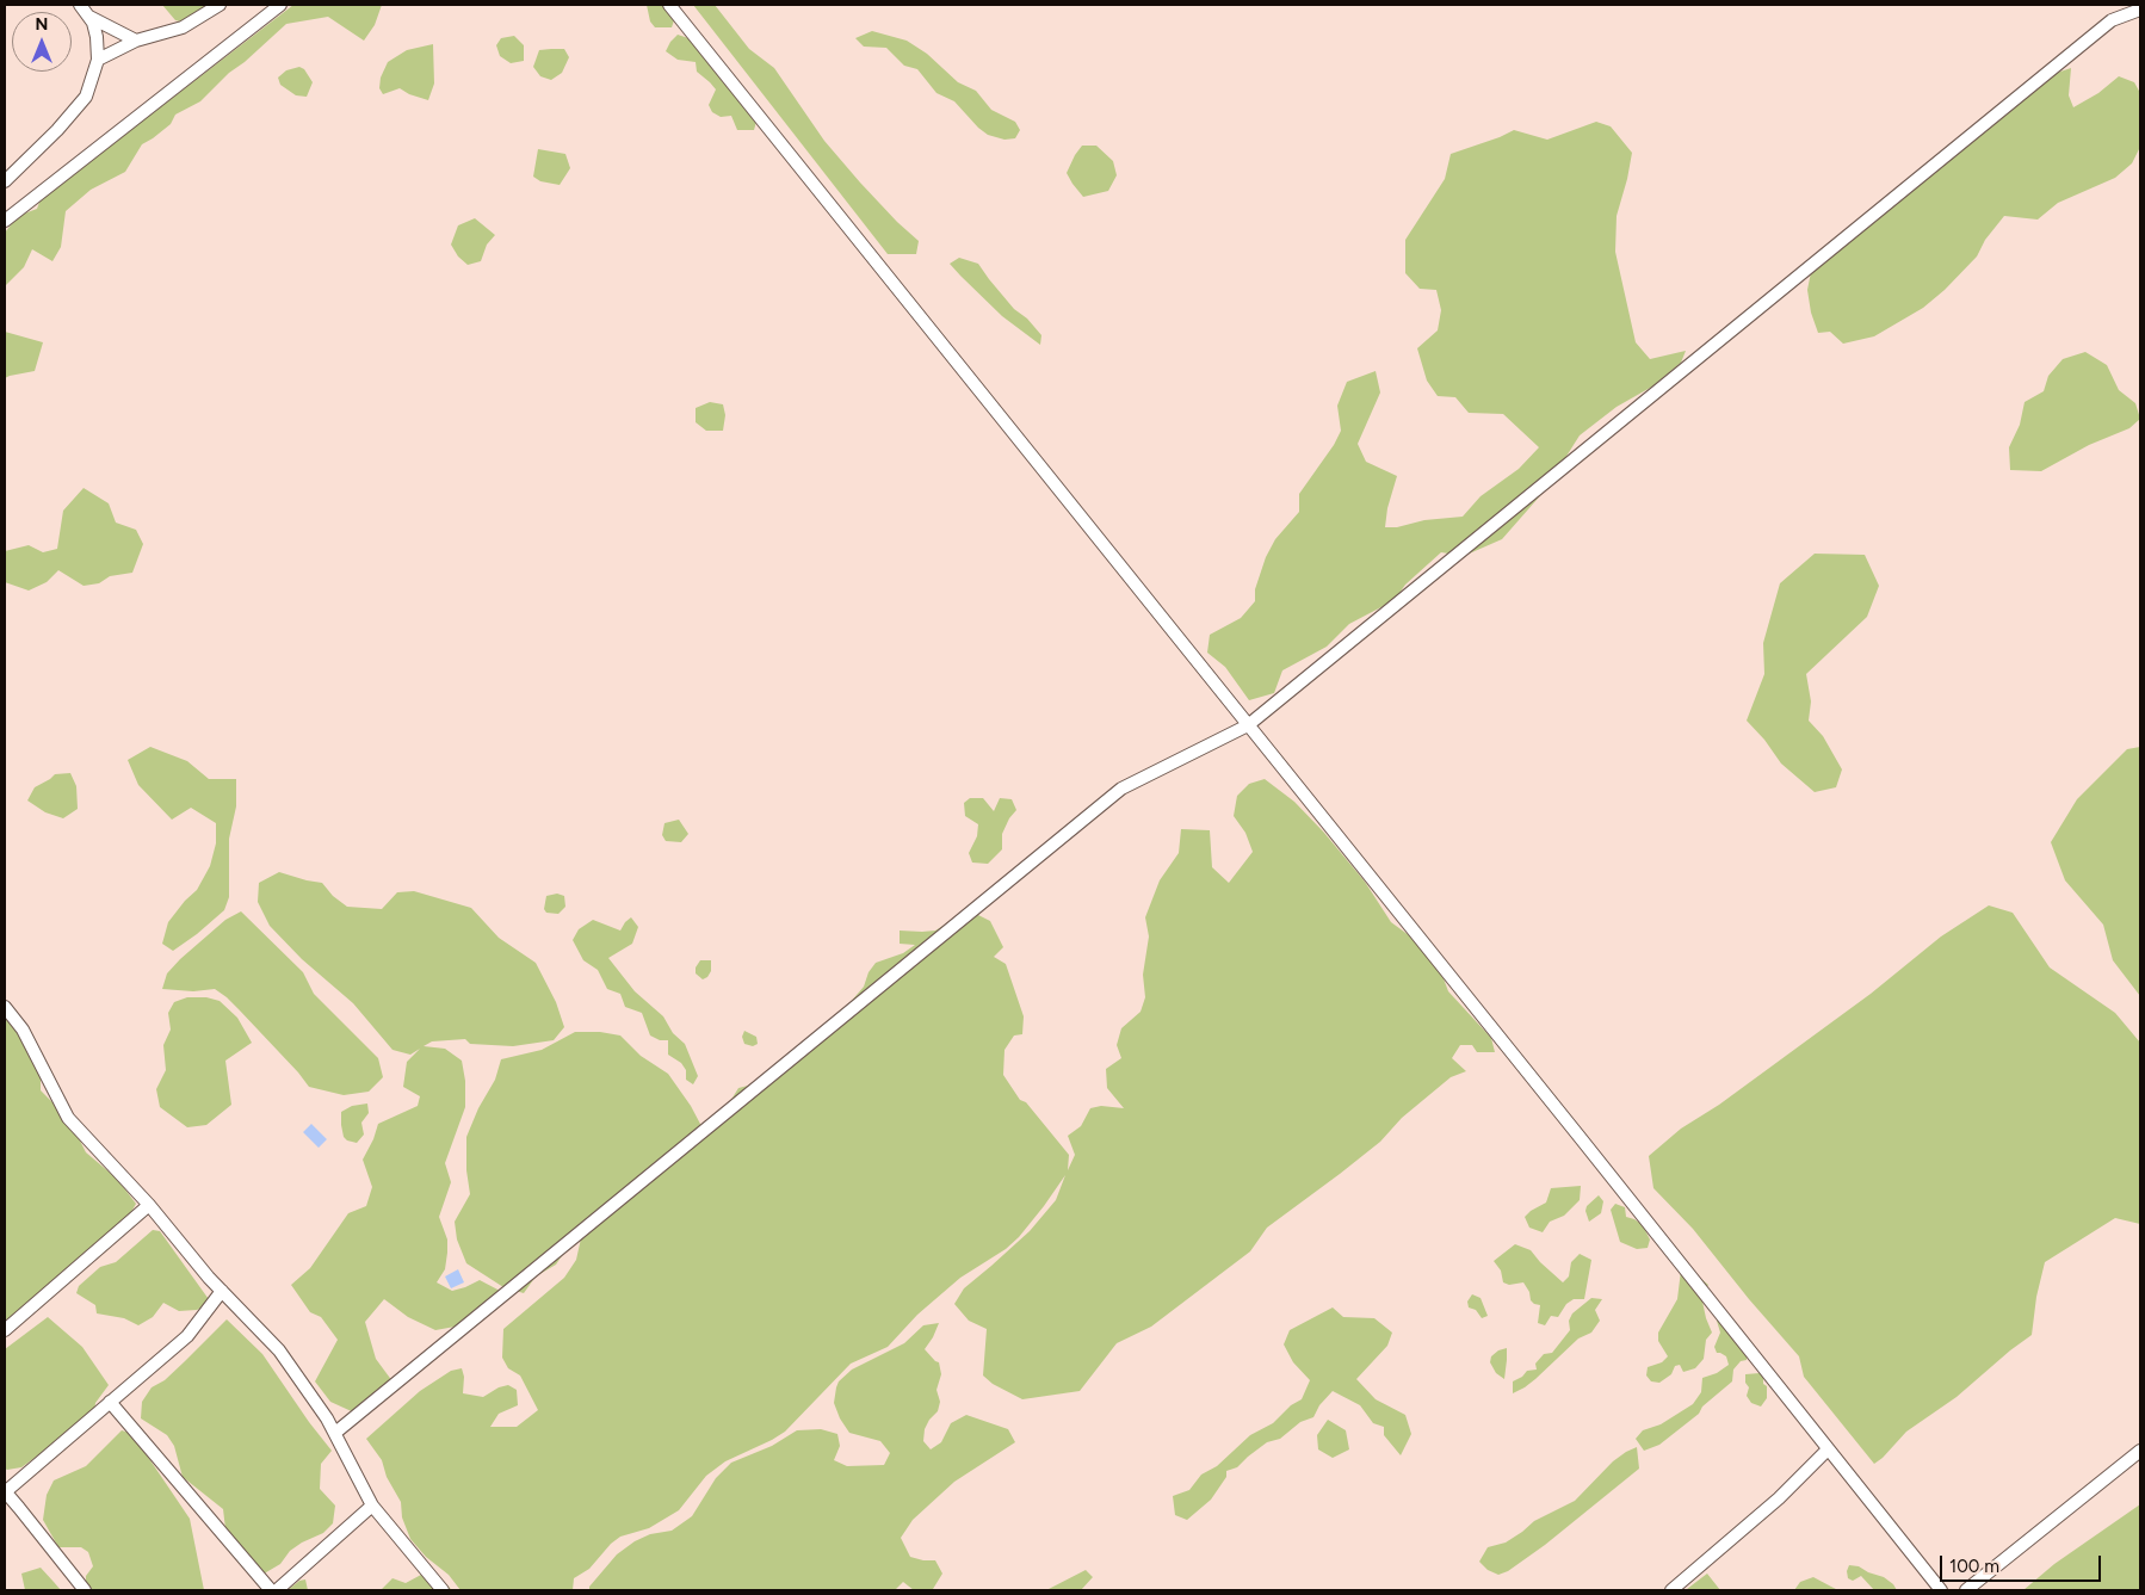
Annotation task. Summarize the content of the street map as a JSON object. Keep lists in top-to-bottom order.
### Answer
{
  "scale_bar": "100 m",
  "north": "top"
}
